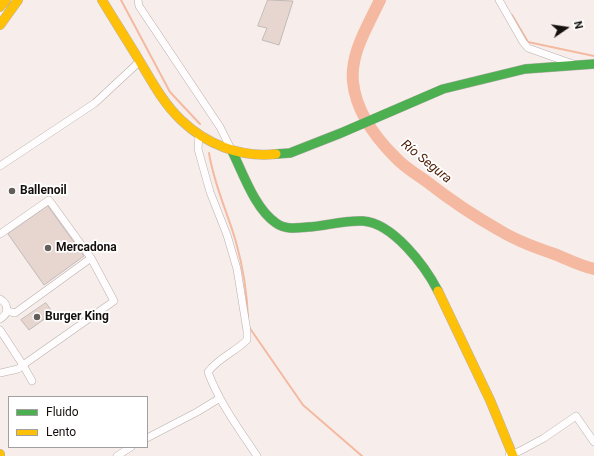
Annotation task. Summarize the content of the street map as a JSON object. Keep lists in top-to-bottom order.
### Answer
{
  "water": ["Río Segura"],
  "places": ["Ballenoil", "Mercadona", "Burger King"],
  "legend": ["Fluido", "Lento"],
  "north": "right"
}
